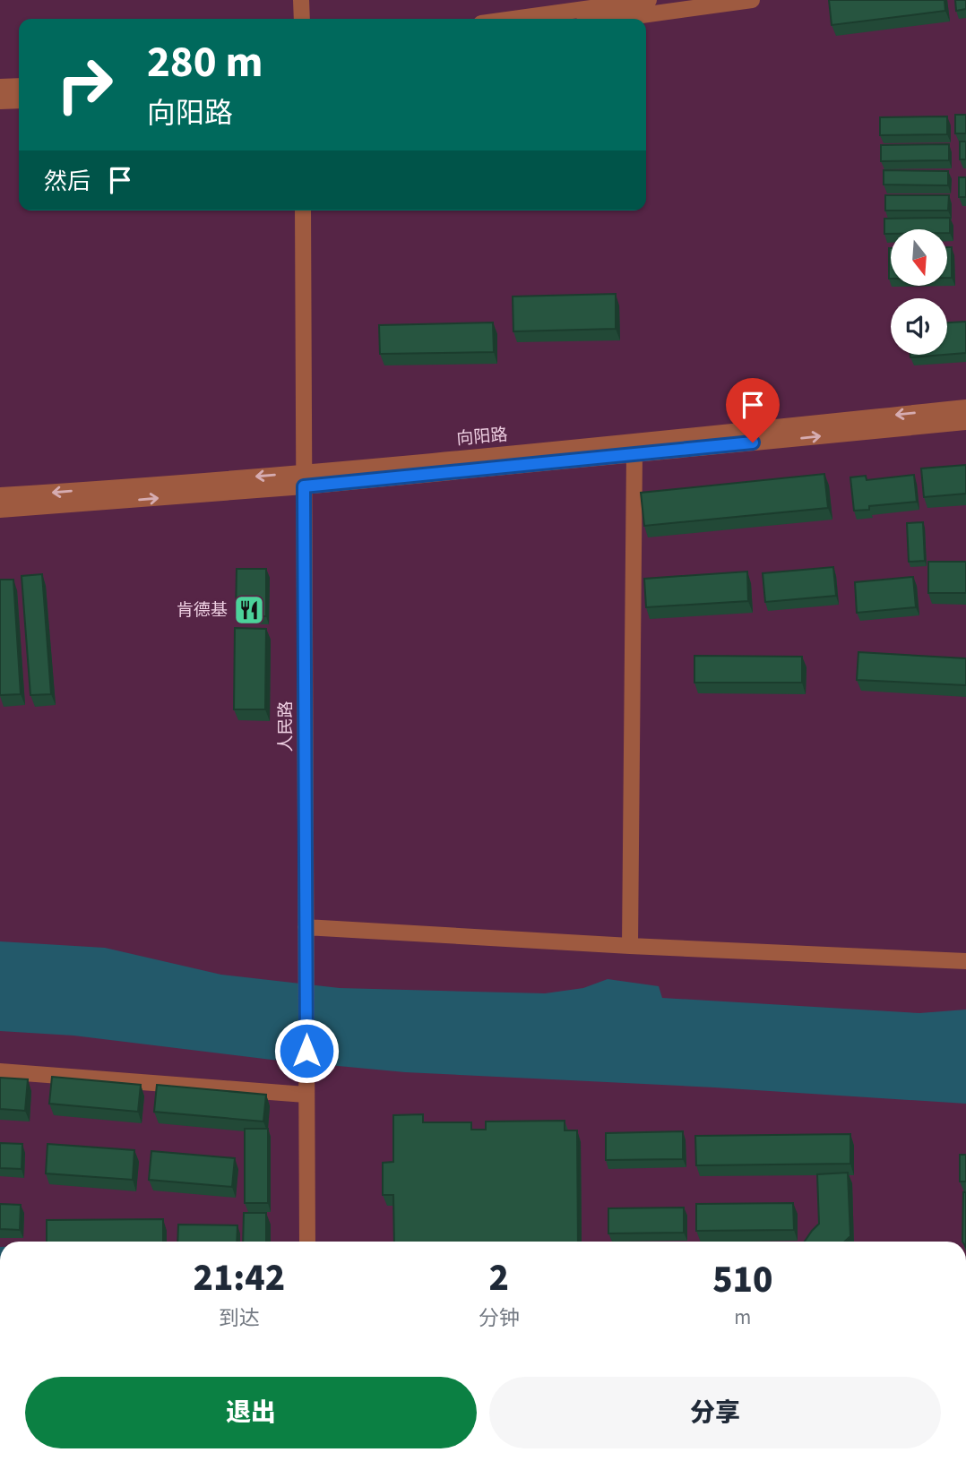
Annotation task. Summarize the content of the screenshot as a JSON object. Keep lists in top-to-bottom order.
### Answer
{
  "streets": {
    "street": ["向阳路", "人民路"]
  },
  "crossings": [
    ["向阳路", "人民路"]
  ],
  "places": {
    "restaurant": ["肯德基"]
  },
  "north": "bottom",
  "page": {
    "turn": ["280 m", "向阳路"],
    "then": "然后",
    "eta": [
      "21:42",
      "到达",
      "2",
      "分钟",
      "510",
      "m"
    ],
    "buttons": ["退出", "分享"]
  }
}
